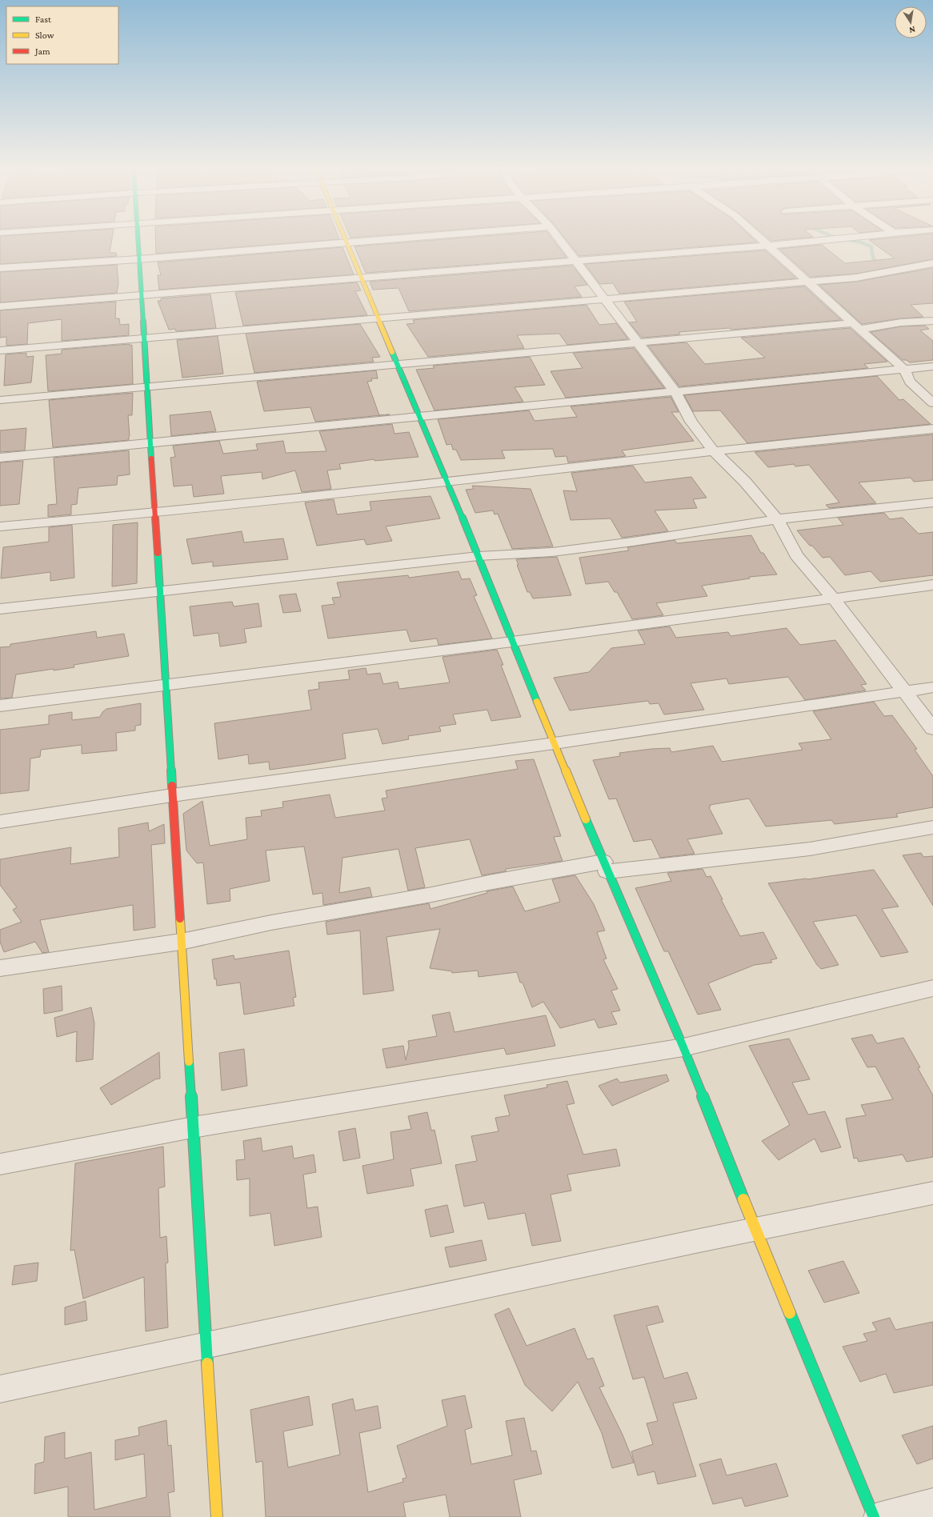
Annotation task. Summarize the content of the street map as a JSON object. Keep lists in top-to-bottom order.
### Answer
{
  "legend": ["Fast", "Slow", "Jam"],
  "north": "bottom"
}
